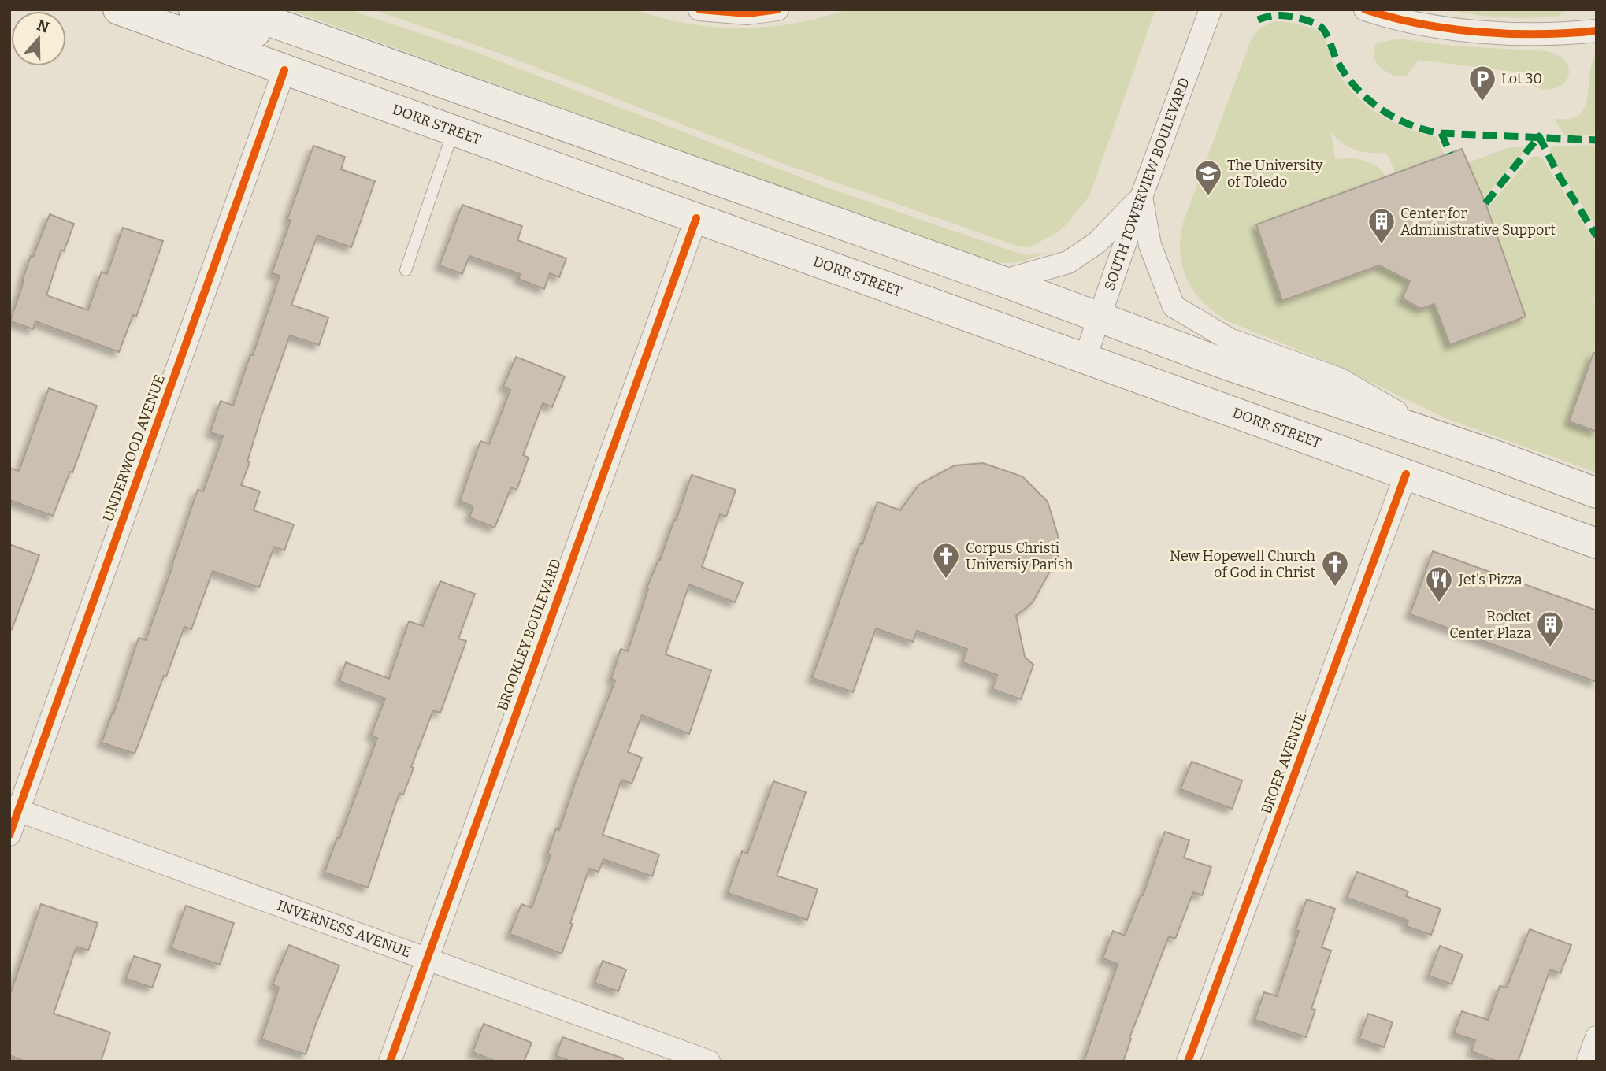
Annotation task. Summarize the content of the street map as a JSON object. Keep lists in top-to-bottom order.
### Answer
{
  "streets": {
    "main road": ["DORR STREET"],
    "street": [
      "SOUTH TOWERVIEW BOULEVARD",
      "UNDERWOOD AVENUE",
      "BROOKLEY BOULEVARD",
      "BROER AVENUE",
      "INVERNESS AVENUE"
    ]
  },
  "crossings": [
    ["DORR STREET", "SOUTH TOWERVIEW BOULEVARD"],
    ["DORR STREET", "UNDERWOOD AVENUE"],
    ["DORR STREET", "BROOKLEY BOULEVARD"],
    ["DORR STREET", "BROER AVENUE"],
    ["UNDERWOOD AVENUE", "INVERNESS AVENUE"],
    ["BROOKLEY BOULEVARD", "INVERNESS AVENUE"]
  ],
  "places": {
    "parking": ["Lot 30"],
    "school or university": ["The University of Toledo"],
    "building": ["Center for Administrative Support", "Rocket Center Plaza"],
    "church": ["Corpus Christi Universiy Parish", "New Hopewell Church of God in Christ"],
    "restaurant": ["Jet's Pizza"]
  },
  "north": "top"
}
